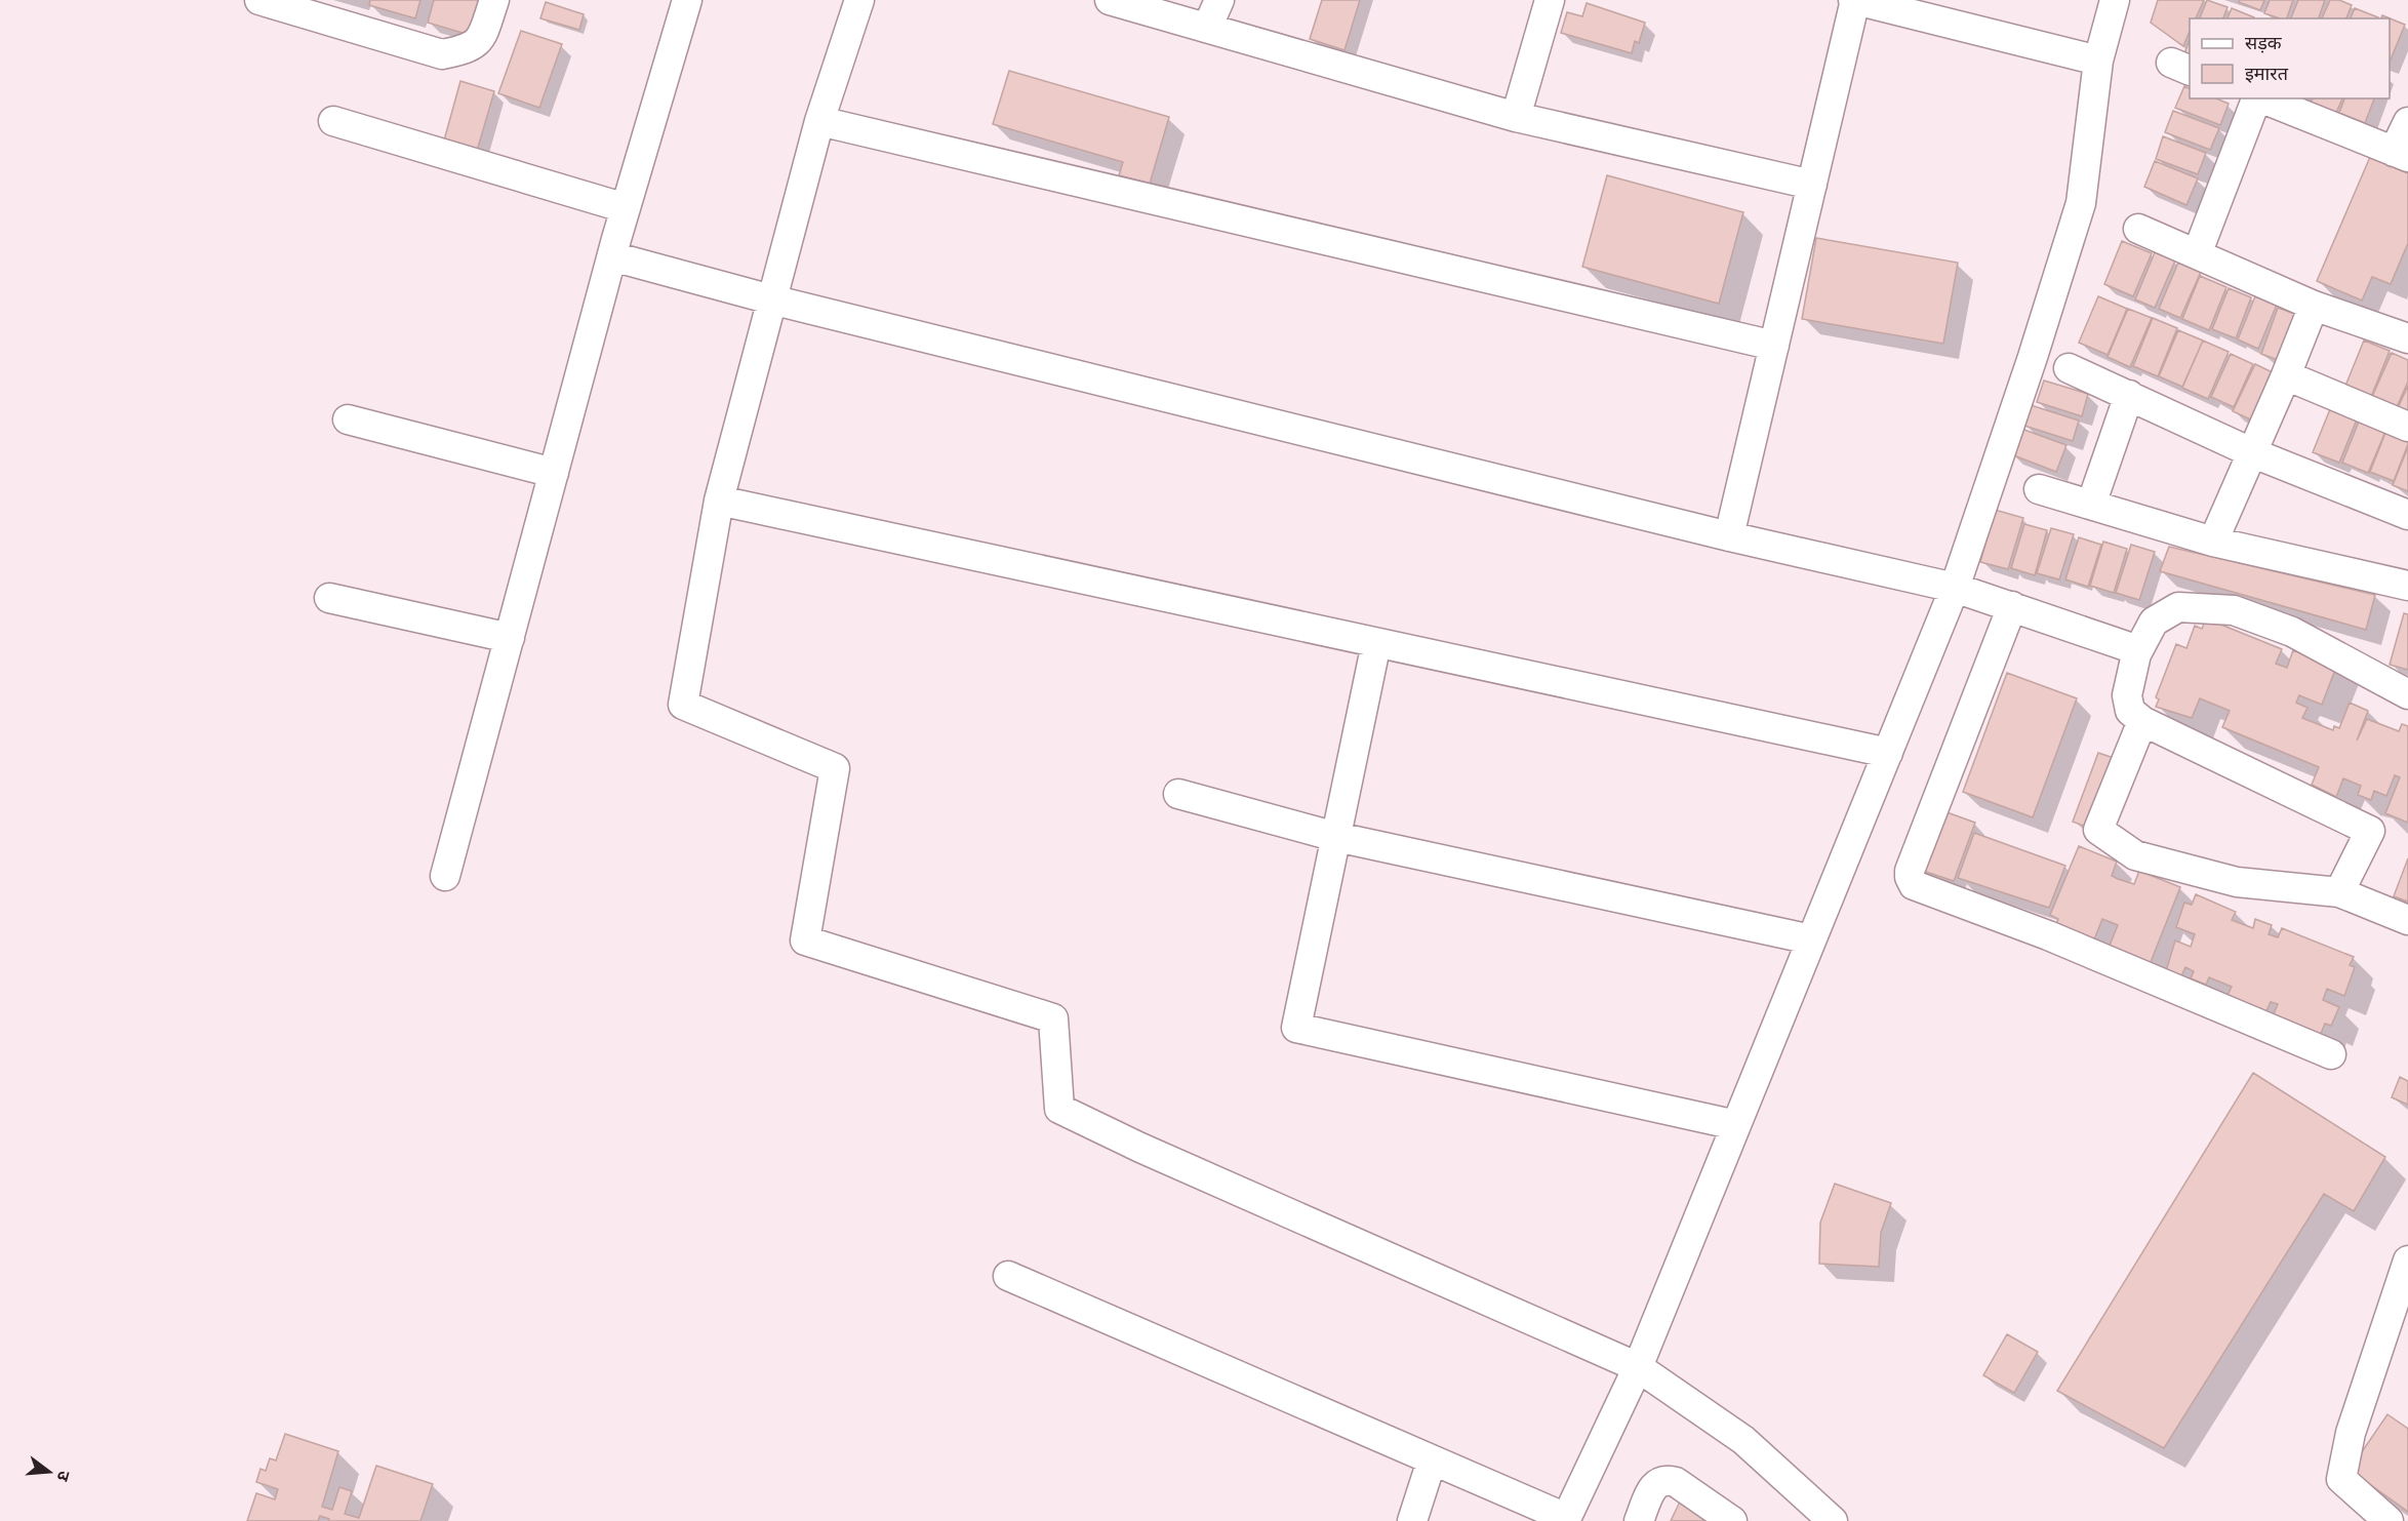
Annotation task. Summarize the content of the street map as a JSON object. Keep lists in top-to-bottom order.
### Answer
{
  "legend": ["सड़क", "इमारत"],
  "north": "right"
}
